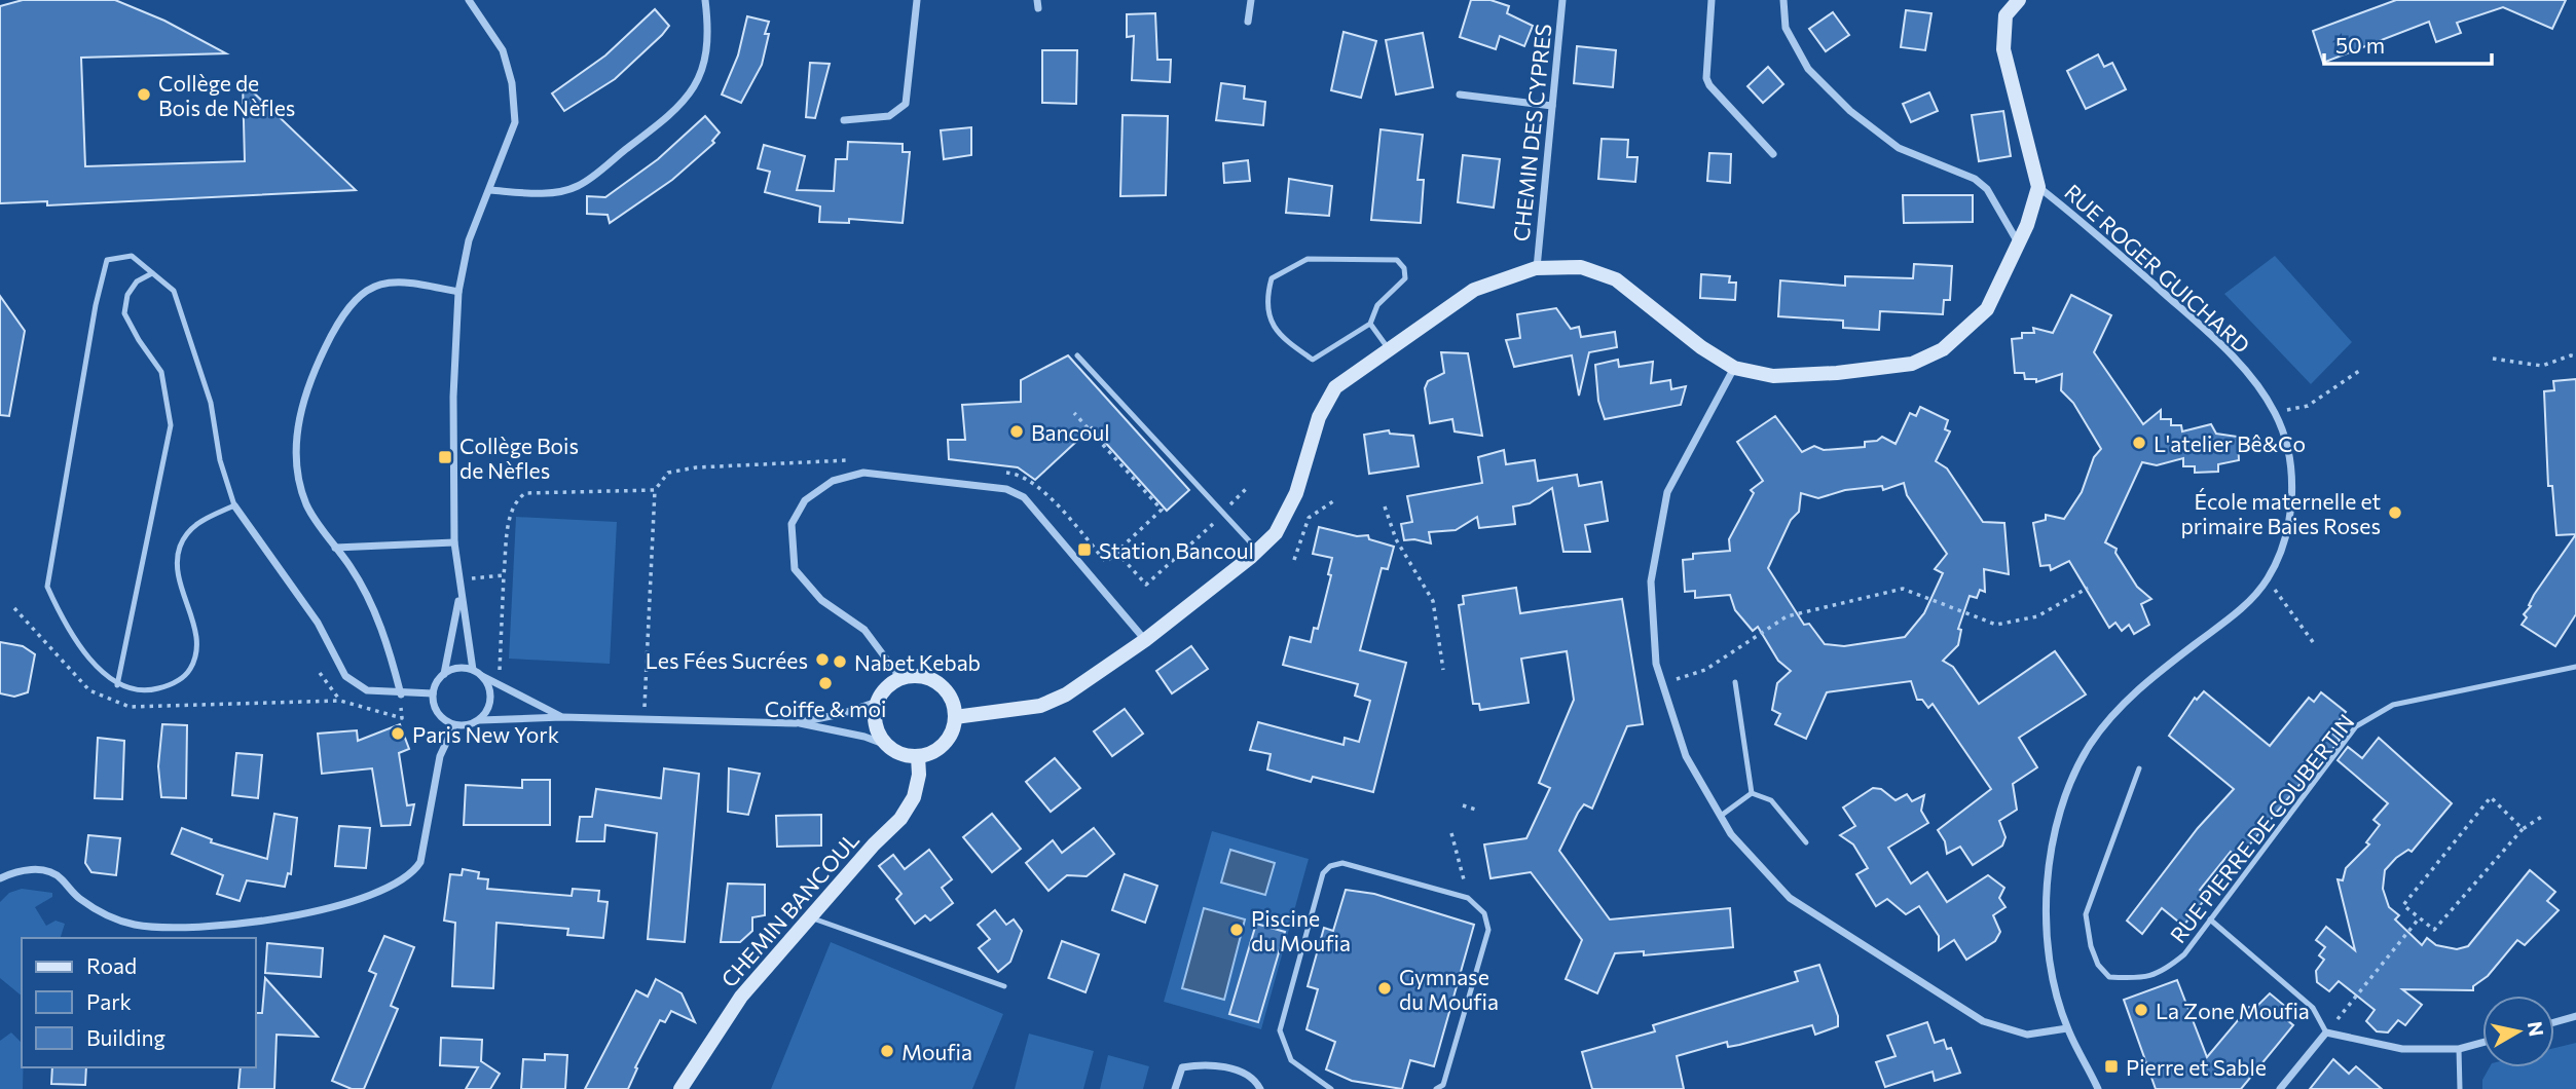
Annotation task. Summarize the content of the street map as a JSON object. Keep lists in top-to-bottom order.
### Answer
{
  "streets": {
    "main road": ["CHEMIN BANCOUL"],
    "street": ["CHEMIN DES CYPRES", "RUE ROGER GUICHARD"],
    "lane": ["RUE PIERRE DE COUBERTIN"]
  },
  "places": {
    "other": [
      "Collège de Bois de Nèfles",
      "Bancoul",
      "L'atelier Bê&Co",
      "École maternelle et primaire Baies Roses",
      "Les Fées Sucrées",
      "Nabet Kebab",
      "Coiffe & moi",
      "Paris New York",
      "Piscine du Moufia",
      "Gymnase du Moufia",
      "La Zone Moufia",
      "Moufia"
    ],
    "transit": ["Collège Bois de Nèfles", "Station Bancoul", "Pierre et Sable"]
  },
  "legend": ["Road", "Park", "Building"],
  "scale_bar": "50 m",
  "north": "right"
}
